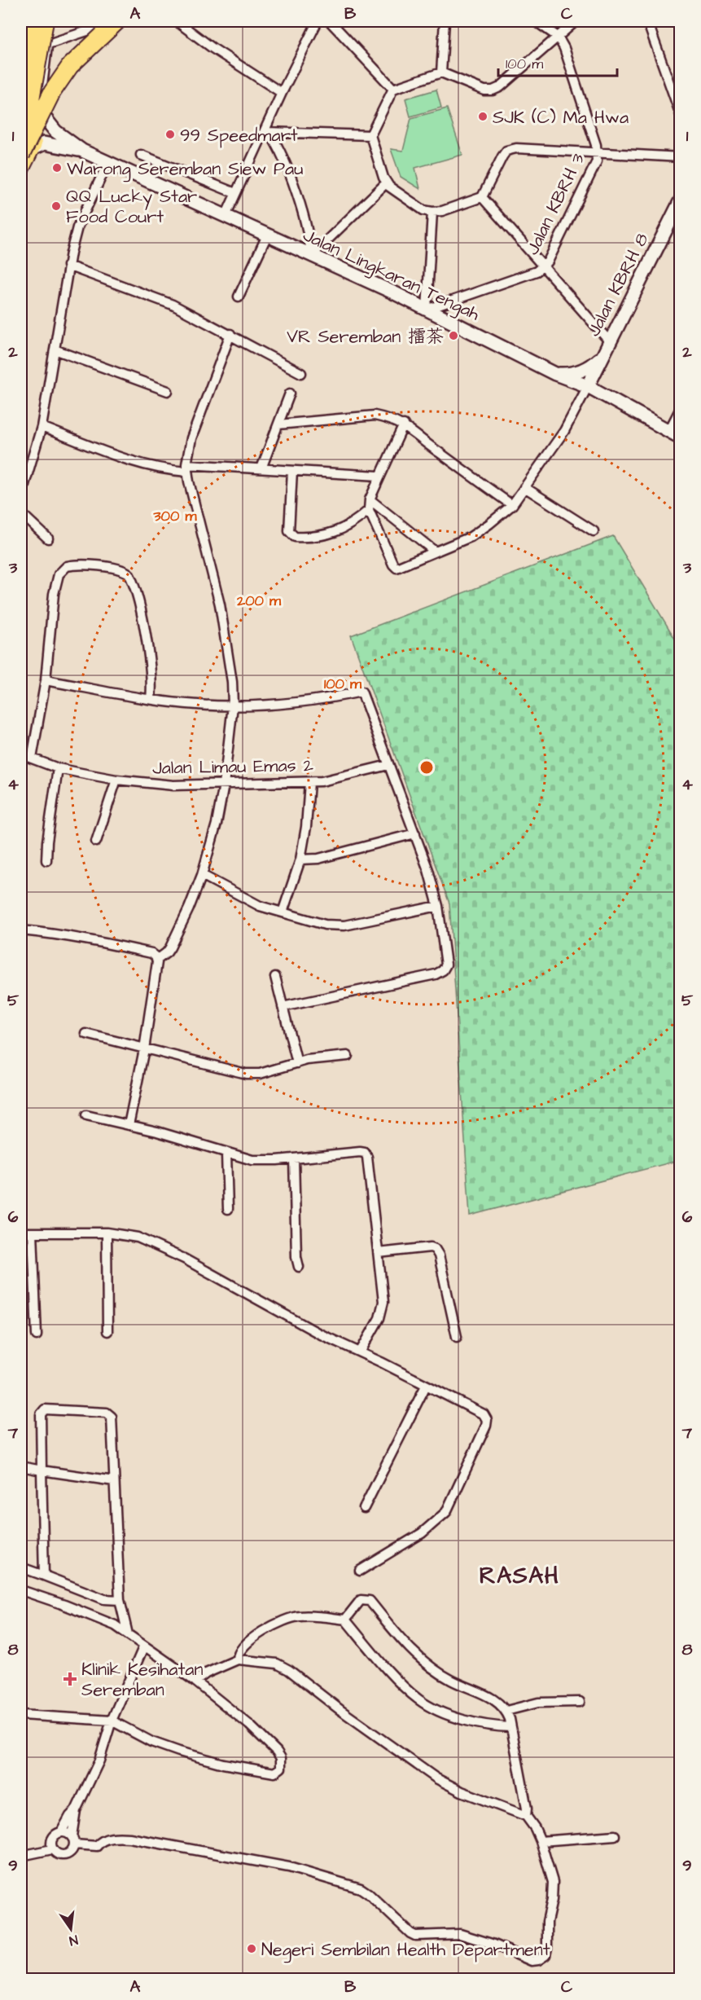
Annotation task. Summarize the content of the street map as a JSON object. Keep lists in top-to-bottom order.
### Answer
{
  "streets": {
    "street": [
      "Jalan KBRH 3",
      "Jalan Lingkaran Tengah",
      "Jalan KBRH 8",
      "Jalan Limau Emas 2"
    ]
  },
  "crossings": [
    ["Jalan KBRH 3", "Jalan Lingkaran Tengah"],
    ["Jalan Lingkaran Tengah", "Jalan KBRH 8"]
  ],
  "districts": ["RASAH"],
  "places": {
    "other": [
      "SJK (C) Ma Hwa",
      "99 Speedmart",
      "Warong Seremban Siew Pau",
      "QQ Lucky Star Food Court",
      "VR Seremban 擂茶",
      "Negeri Sembilan Health Department"
    ],
    "health": ["Klinik Kesihatan Seremban"]
  },
  "scale_bar": "100 m",
  "north": "bottom",
  "grid": {
    "columns": ["A", "B", "C"],
    "rows": [
      "1",
      "2",
      "3",
      "4",
      "5",
      "6",
      "7",
      "8",
      "9"
    ]
  },
  "rings": ["300 m", "200 m", "100 m"]
}
